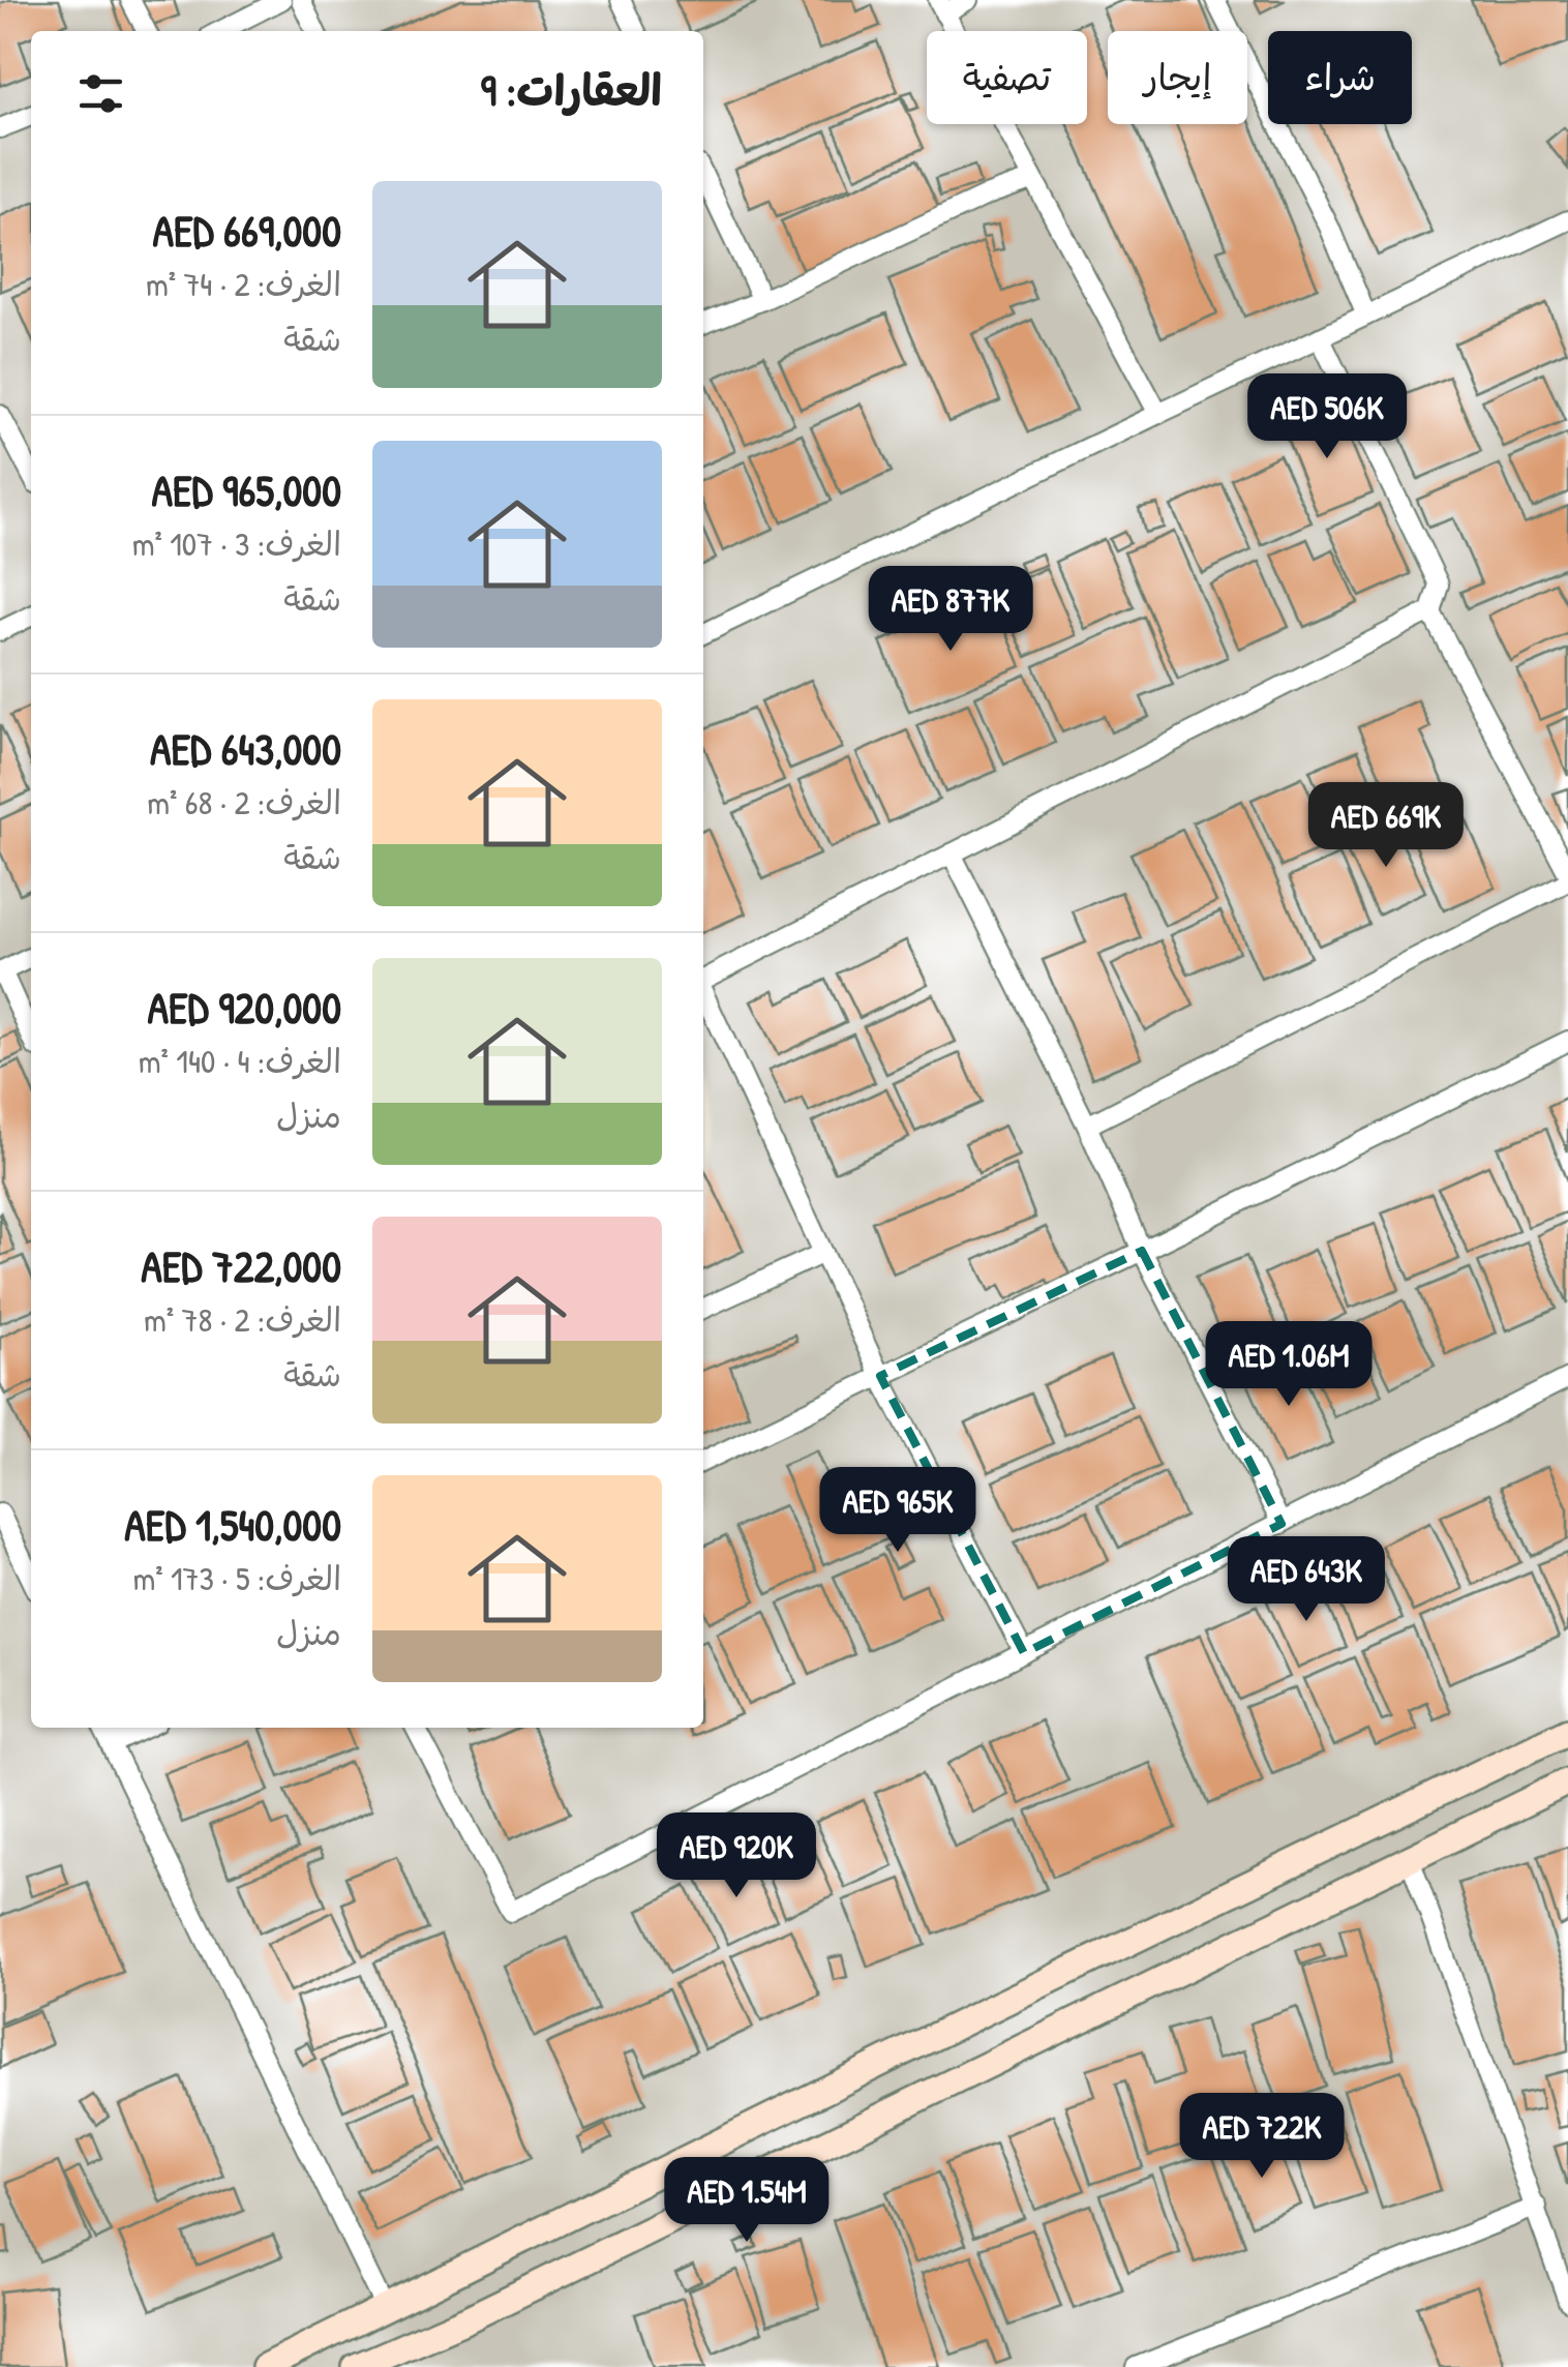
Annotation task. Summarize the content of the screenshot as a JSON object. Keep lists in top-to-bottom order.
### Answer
{
  "page": {
    "chip": ["شراء", "إيجار", "تصفية"],
    "heading": "العقارات: 9",
    "list": [
      {
        "name": "AED 669,000",
        "note": "الغرف: 2 · 74 m² · شقة"
      },
      {
        "name": "AED 965,000",
        "note": "الغرف: 3 · 107 m² · شقة"
      },
      {
        "name": "AED 643,000",
        "note": "الغرف: 2 · 68 m² · شقة"
      },
      {
        "name": "AED 920,000",
        "note": "الغرف: 4 · 140 m² · منزل"
      },
      {
        "name": "AED 722,000",
        "note": "الغرف: 2 · 78 m² · شقة"
      },
      {
        "name": "AED 1,540,000",
        "note": "الغرف: 5 · 173 m² · منزل"
      }
    ],
    "price": [
      "AED 506K",
      "AED 877K",
      "AED 669K",
      "AED 1.06M",
      "AED 965K",
      "AED 643K",
      "AED 920K",
      "AED 722K",
      "AED 1.54M"
    ]
  }
}
